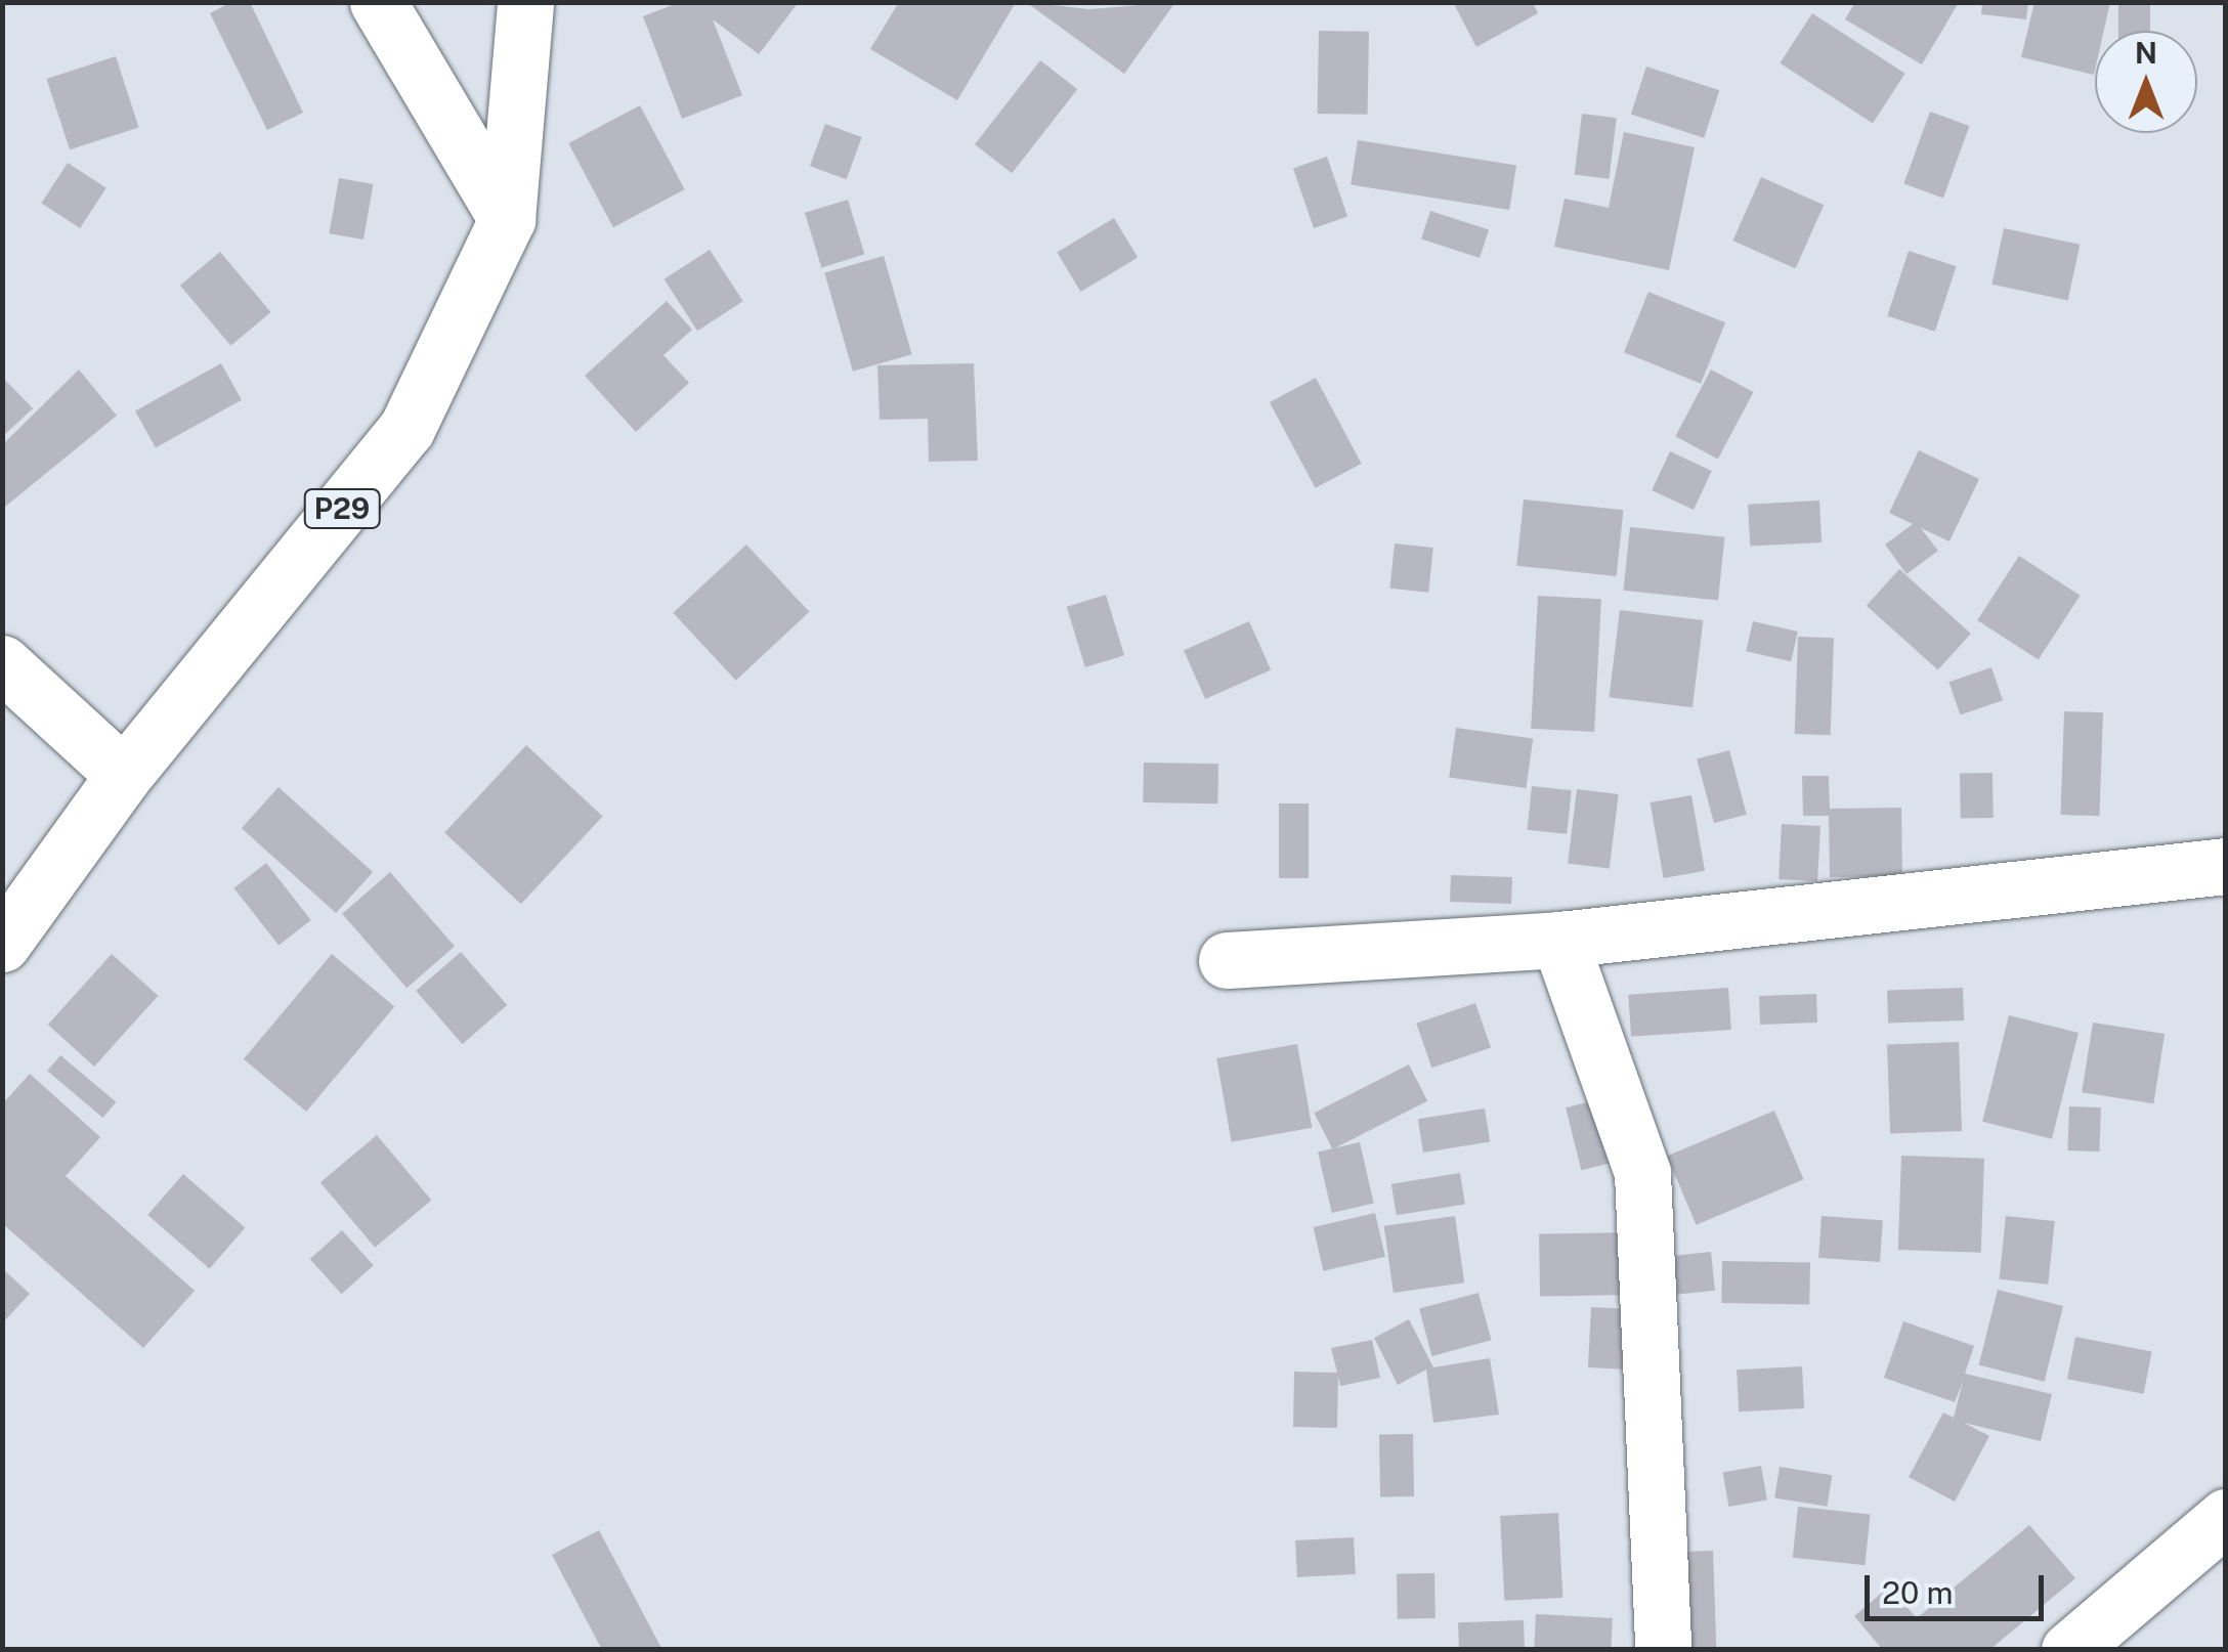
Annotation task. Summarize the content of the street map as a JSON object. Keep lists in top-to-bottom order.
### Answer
{
  "streets": {
    "street": ["P29"]
  },
  "scale_bar": "20 m",
  "north": "top"
}
